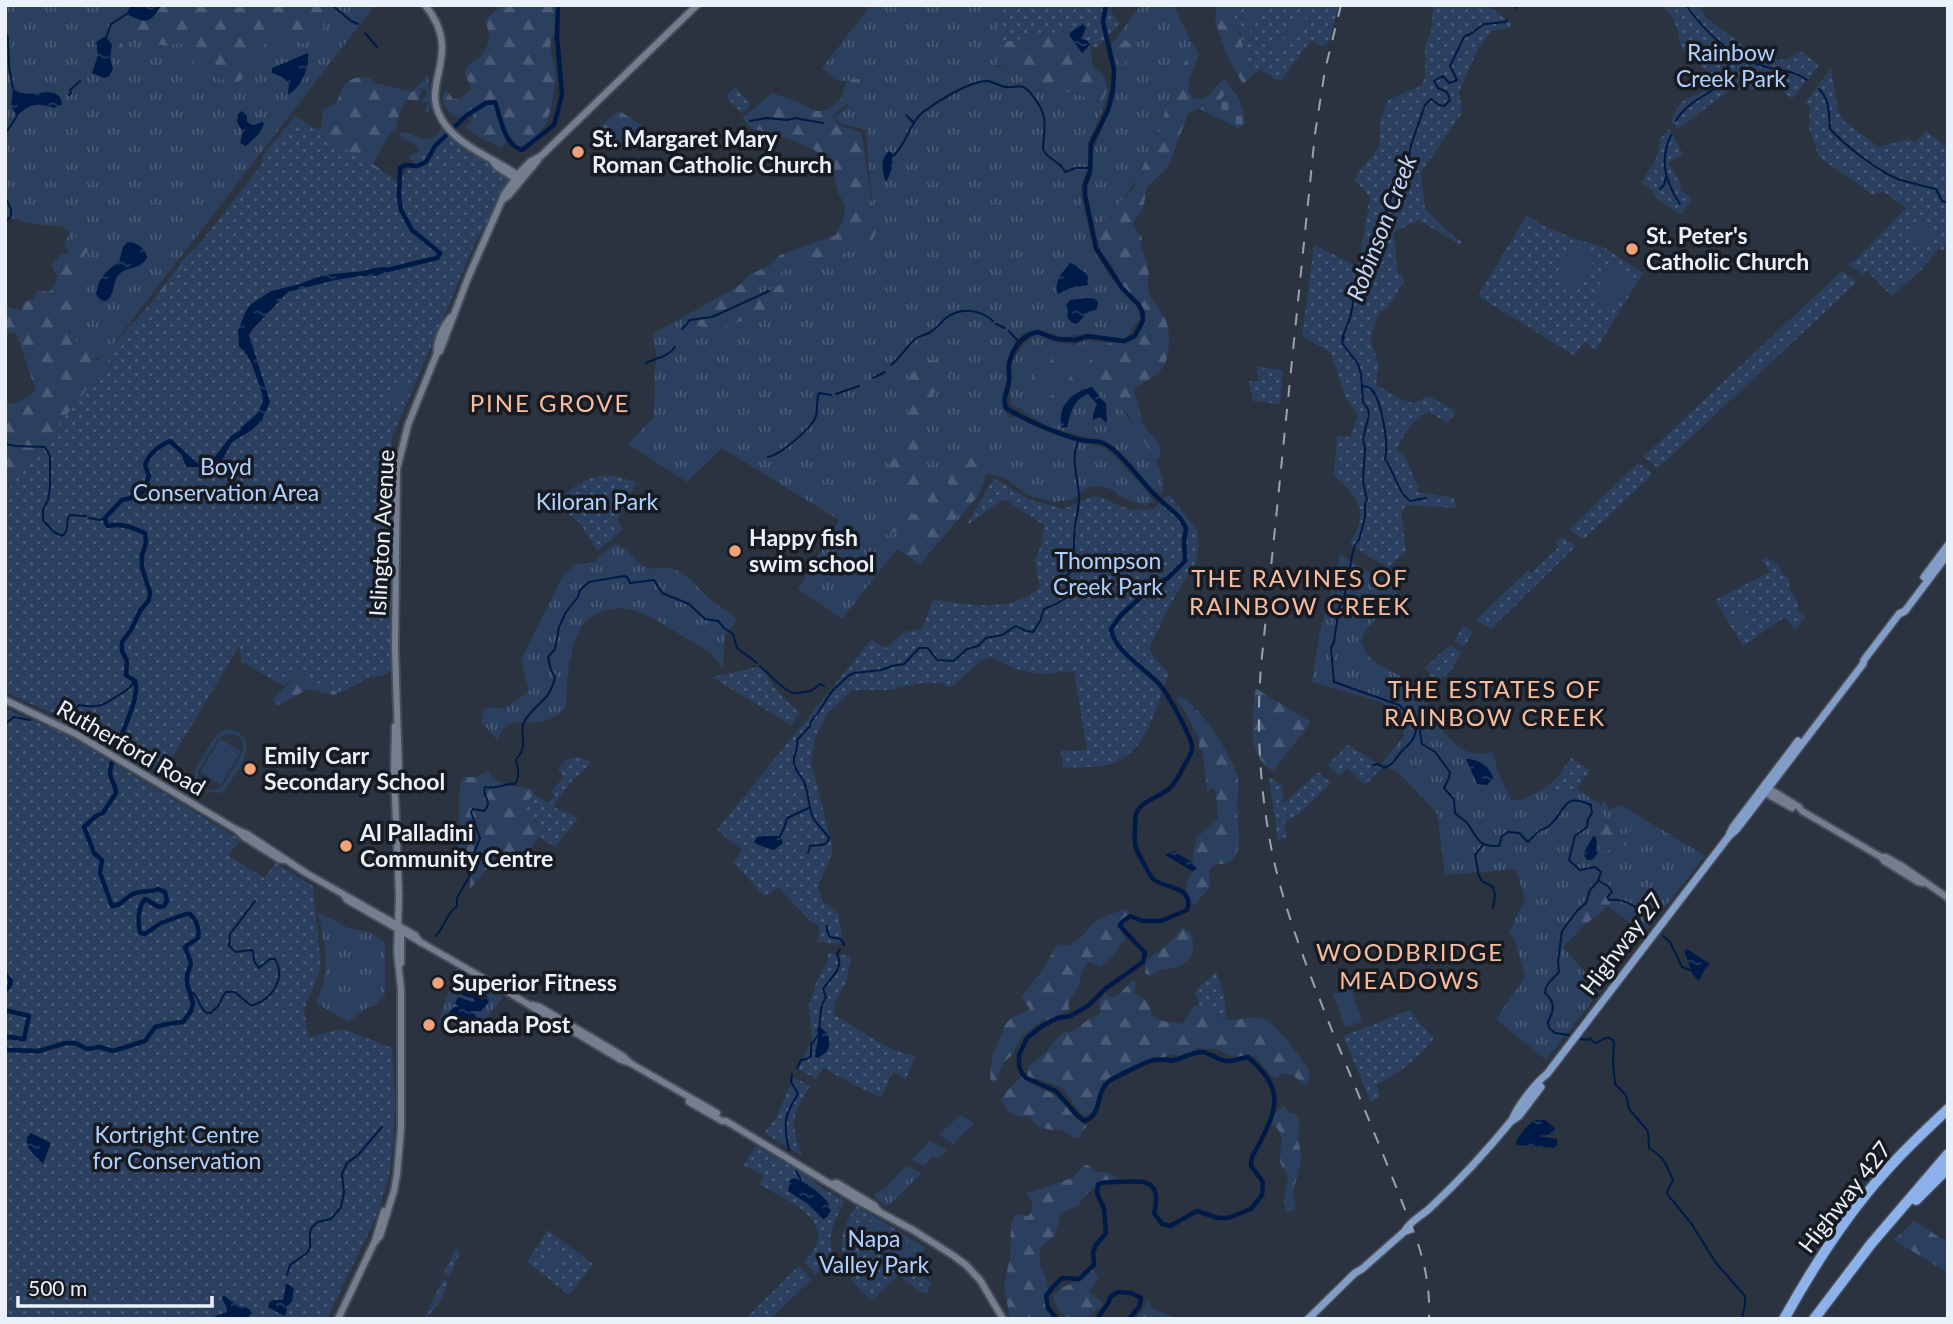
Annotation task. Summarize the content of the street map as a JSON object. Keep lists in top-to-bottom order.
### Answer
{
  "streets": {
    "highway": ["Highway 427"],
    "main road": ["Islington Avenue", "Rutherford Road", "Highway 27"]
  },
  "crossings": [
    ["Islington Avenue", "Rutherford Road"]
  ],
  "districts": [
    "PINE GROVE",
    "THE RAVINES OF RAINBOW CREEK",
    "THE ESTATES OF RAINBOW CREEK",
    "WOODBRIDGE MEADOWS"
  ],
  "water": ["Robinson Creek"],
  "parks": [
    "Rainbow Creek Park",
    "Boyd Conservation Area",
    "Kiloran Park",
    "Thompson Creek Park",
    "Kortright Centre for Conservation",
    "Napa Valley Park"
  ],
  "places": [
    "St. Margaret Mary Roman Catholic Church",
    "St. Peter's Catholic Church",
    "Happy fish swim school",
    "Emily Carr Secondary School",
    "Al Palladini Community Centre",
    "Superior Fitness",
    "Canada Post"
  ],
  "scale_bar": "500 m"
}
